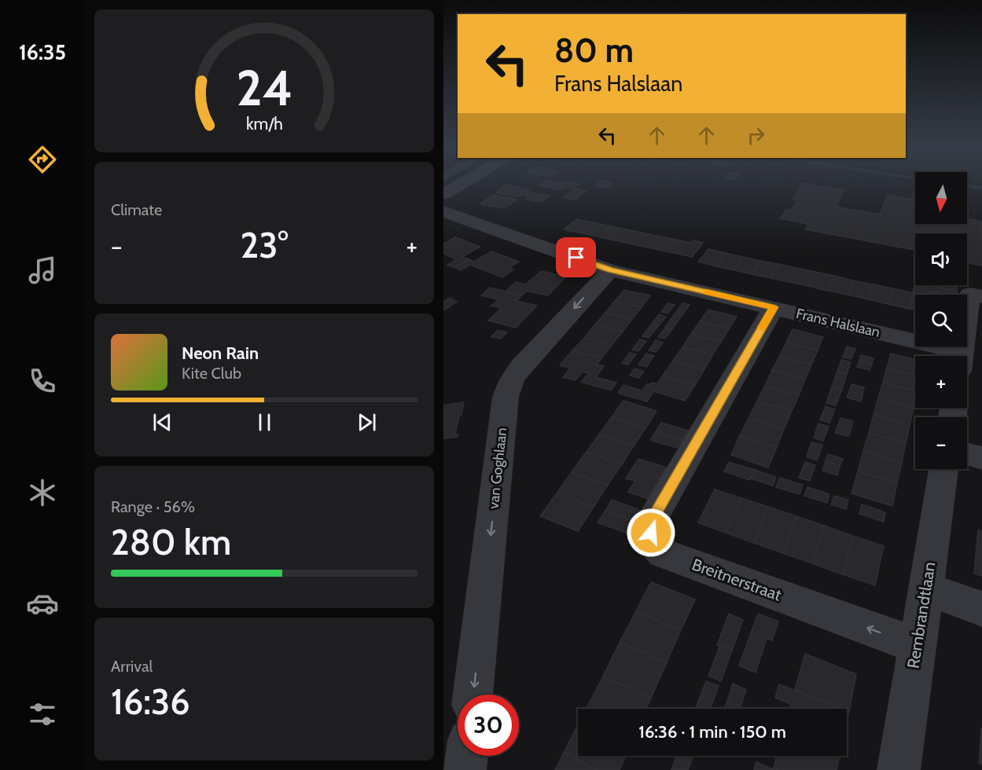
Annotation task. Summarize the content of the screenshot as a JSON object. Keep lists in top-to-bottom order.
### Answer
{
  "streets": {
    "street": [
      "Frans Halslaan",
      "van Goghlaan",
      "Breitnerstraat",
      "Rembrandtlaan"
    ]
  },
  "crossings": [
    ["Frans Halslaan", "van Goghlaan"],
    ["Frans Halslaan", "Breitnerstraat"],
    ["Breitnerstraat", "Rembrandtlaan"]
  ],
  "one_way": ["van Goghlaan"],
  "north": "bottom",
  "page": {
    "tabs": "16:35",
    "turn": ["80 m", "Frans Halslaan"],
    "tile": [
      "Climate",
      ["Range · 56%", "280 km"],
      ["Arrival", "16:36"]
    ],
    "map_buttons": ["+", "−"],
    "heat": ["−", "23°", "+"],
    "song": ["Neon Rain", "Kite Club"],
    "limit": "30",
    "trip": "16:36 · 1 min · 150 m",
    "gauge": ["24", "km/h"]
  }
}
